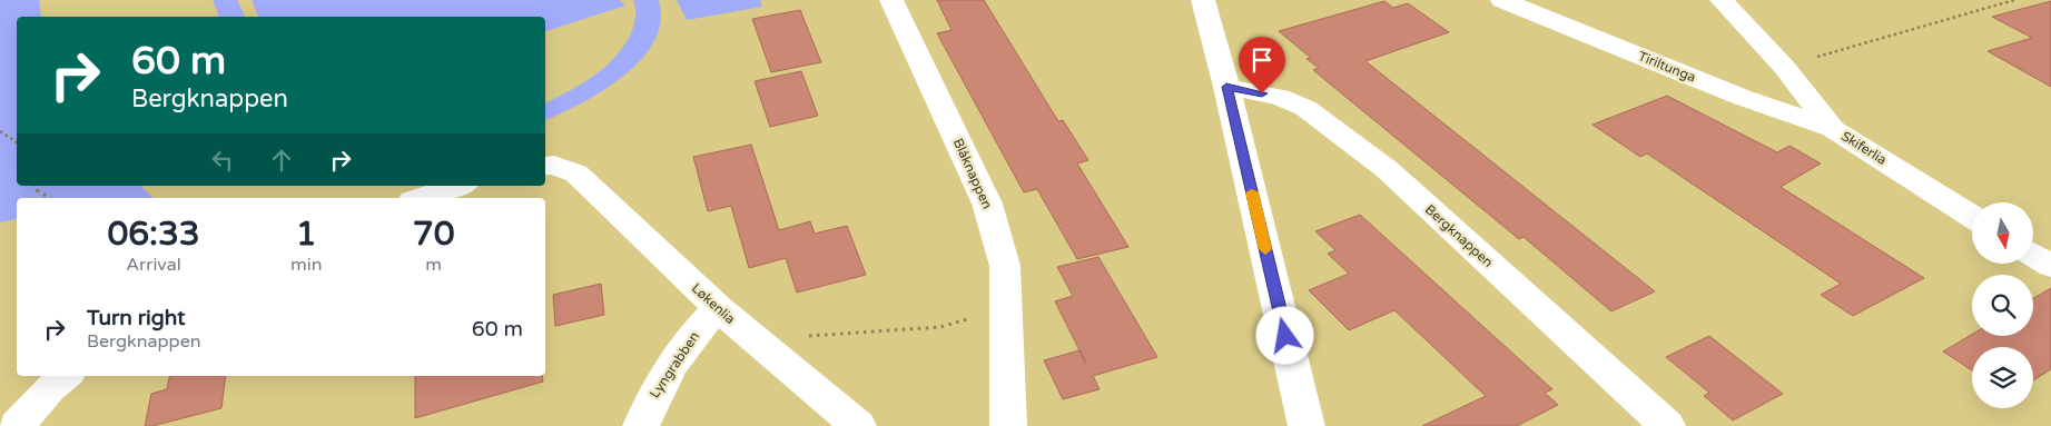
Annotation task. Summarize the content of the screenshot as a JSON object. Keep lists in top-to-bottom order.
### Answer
{
  "streets": {
    "street": [
      "Tiriltunga",
      "Skiferlia",
      "Blåknappen",
      "Bergknappen",
      "Løkenlia",
      "Lyngrabben"
    ]
  },
  "crossings": [
    ["Tiriltunga", "Skiferlia"],
    ["Løkenlia", "Lyngrabben"]
  ],
  "north": "bottom",
  "page": {
    "turn": ["60 m", "Bergknappen"],
    "eta": [
      "06:33",
      "Arrival",
      "1",
      "min",
      "70",
      "m"
    ],
    "list": [
      {
        "name": "Turn right",
        "note": "Bergknappen",
        "value": "60 m"
      }
    ]
  }
}
